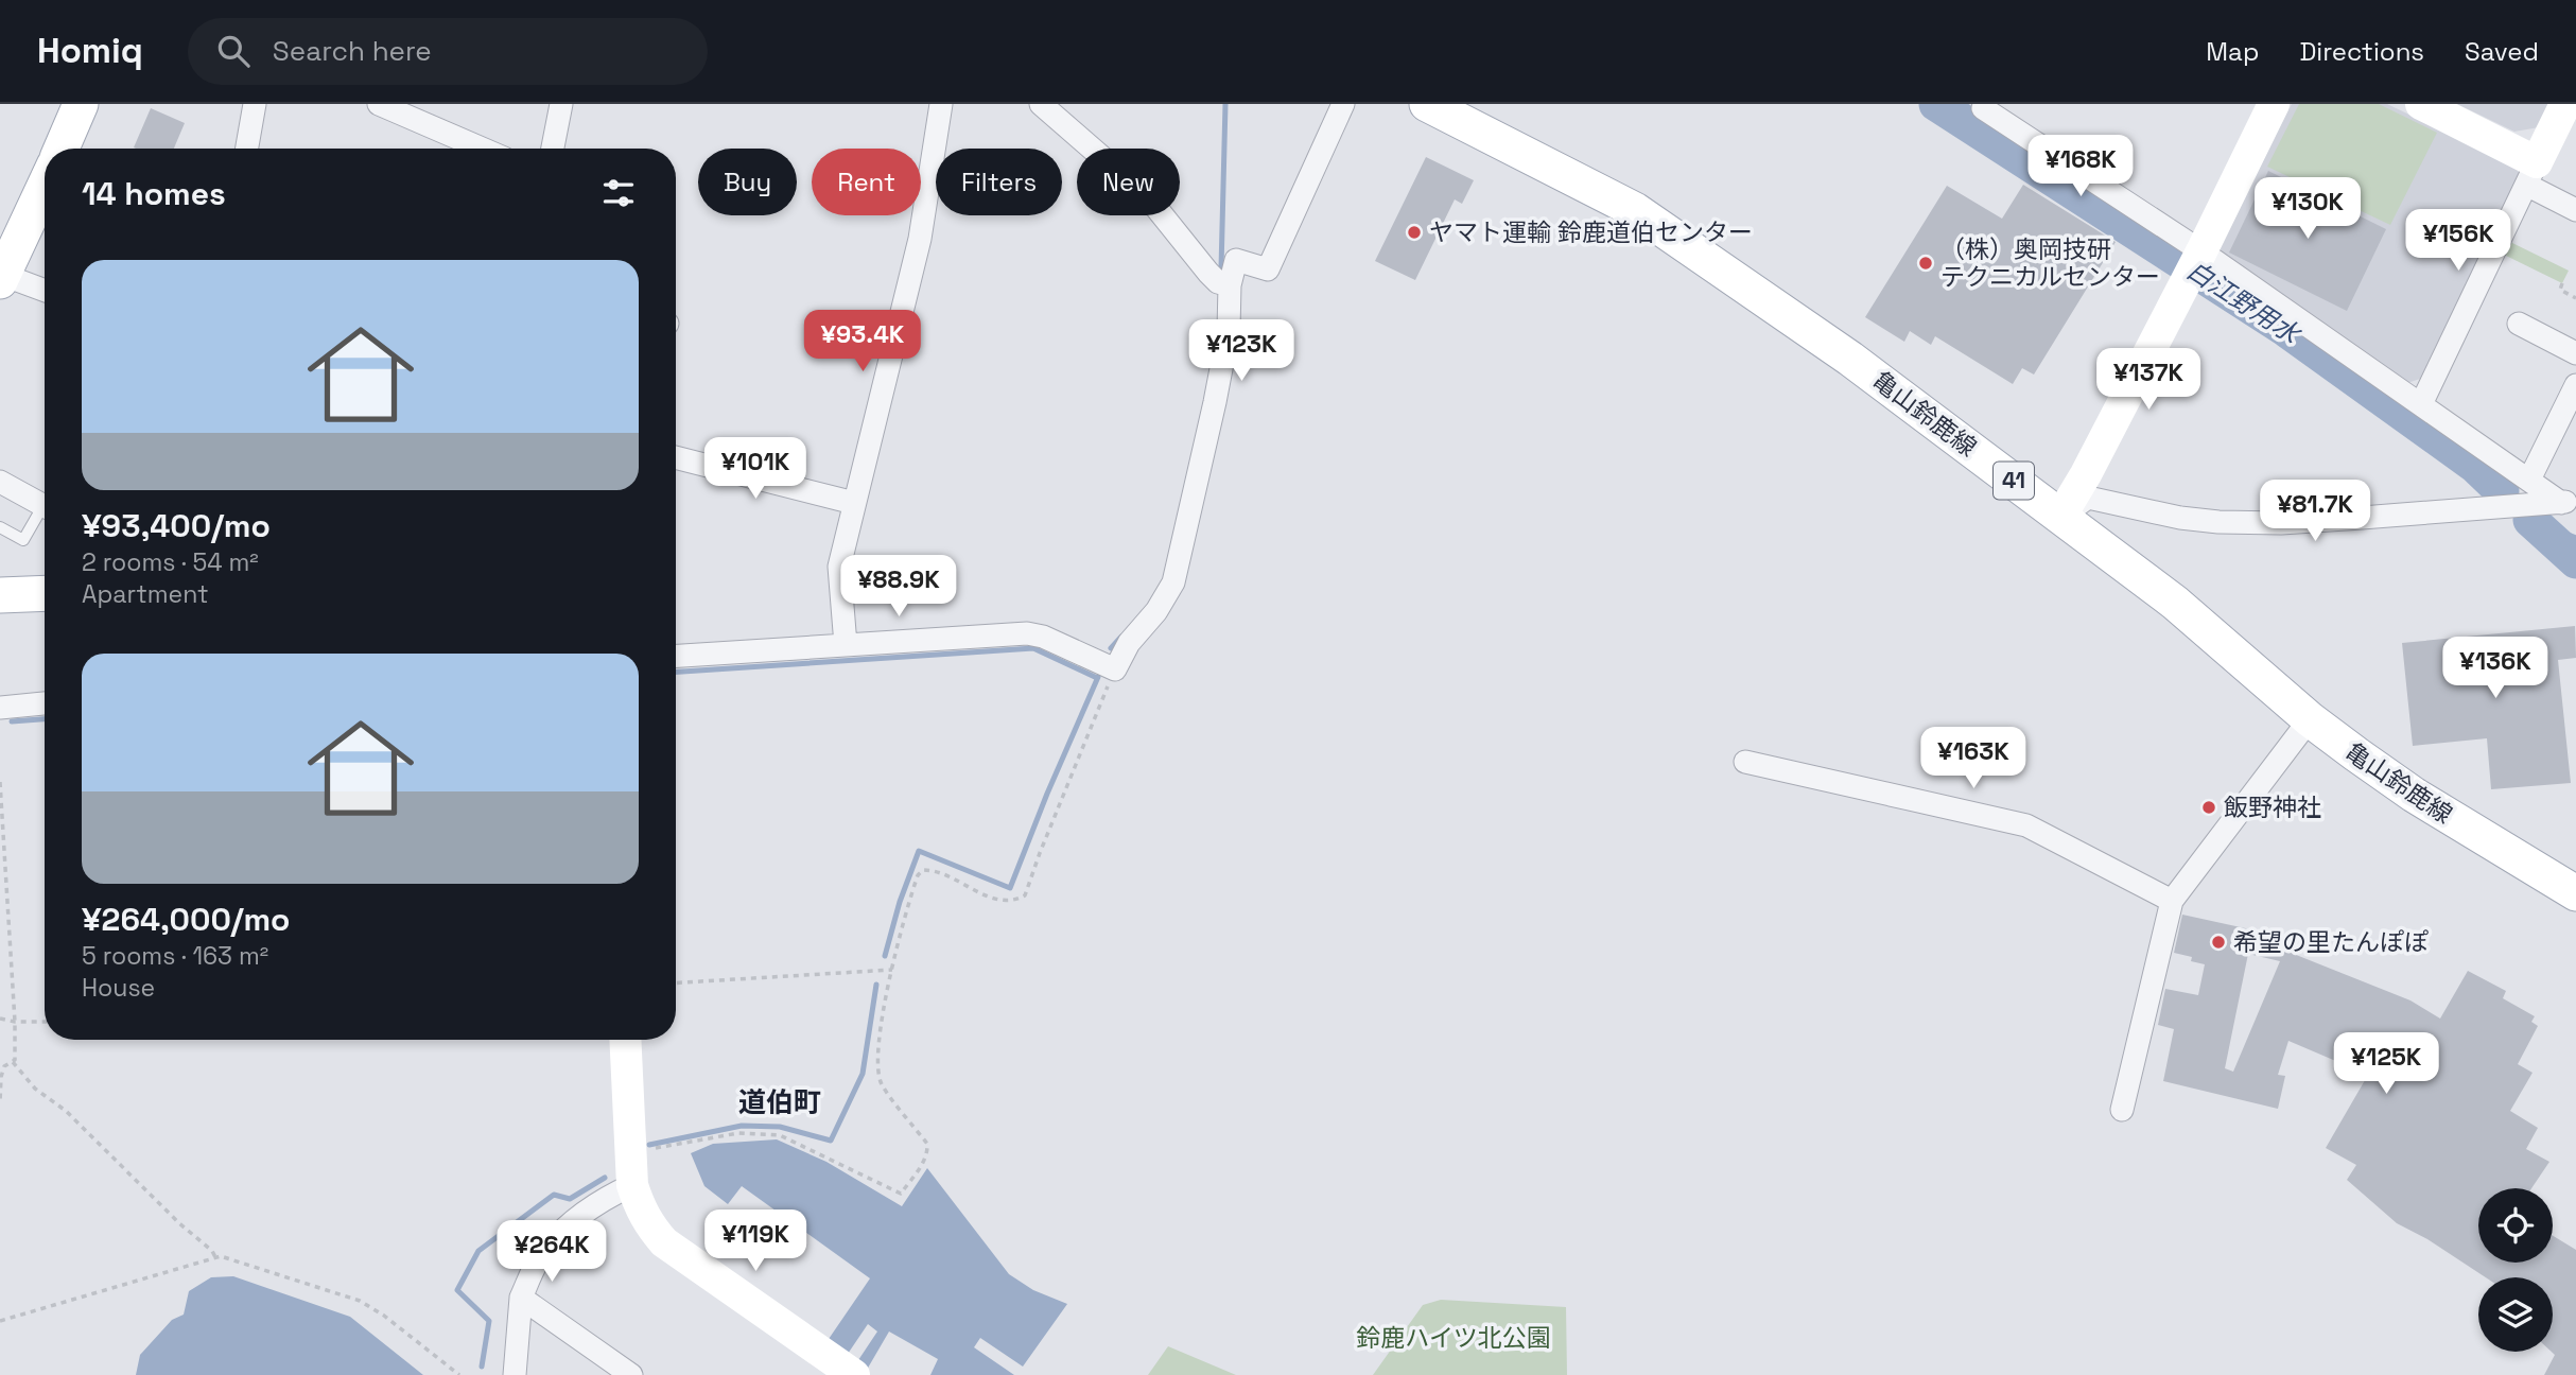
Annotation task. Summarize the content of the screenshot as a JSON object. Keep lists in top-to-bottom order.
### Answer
{
  "streets": {
    "main road": ["亀山鈴鹿線", "41"]
  },
  "districts": ["道伯町"],
  "water": ["白江野用水"],
  "parks": ["鈴鹿ハイツ北公園"],
  "places": [
    "ヤマト運輸 鈴鹿道伯センター",
    "（株）奥岡技研 テクニカルセンター",
    "飯野神社",
    "希望の里たんぽぽ"
  ],
  "page": {
    "header": "Homiq",
    "search": "Search here",
    "nav": ["Map", "Directions", "Saved"],
    "price": [
      "¥168K",
      "¥130K",
      "¥156K",
      "¥93.4K",
      "¥123K",
      "¥137K",
      "¥101K",
      "¥81.7K",
      "¥88.9K",
      "¥136K",
      "¥163K",
      "¥125K",
      "¥119K",
      "¥264K"
    ],
    "chip": [
      "Buy",
      "Rent",
      "Filters",
      "New"
    ],
    "heading": "14 homes",
    "list": [
      {
        "name": "¥93,400/mo",
        "note": "2 rooms · 54 m² · Apartment"
      },
      {
        "name": "¥264,000/mo",
        "note": "5 rooms · 163 m² · House"
      }
    ]
  }
}
